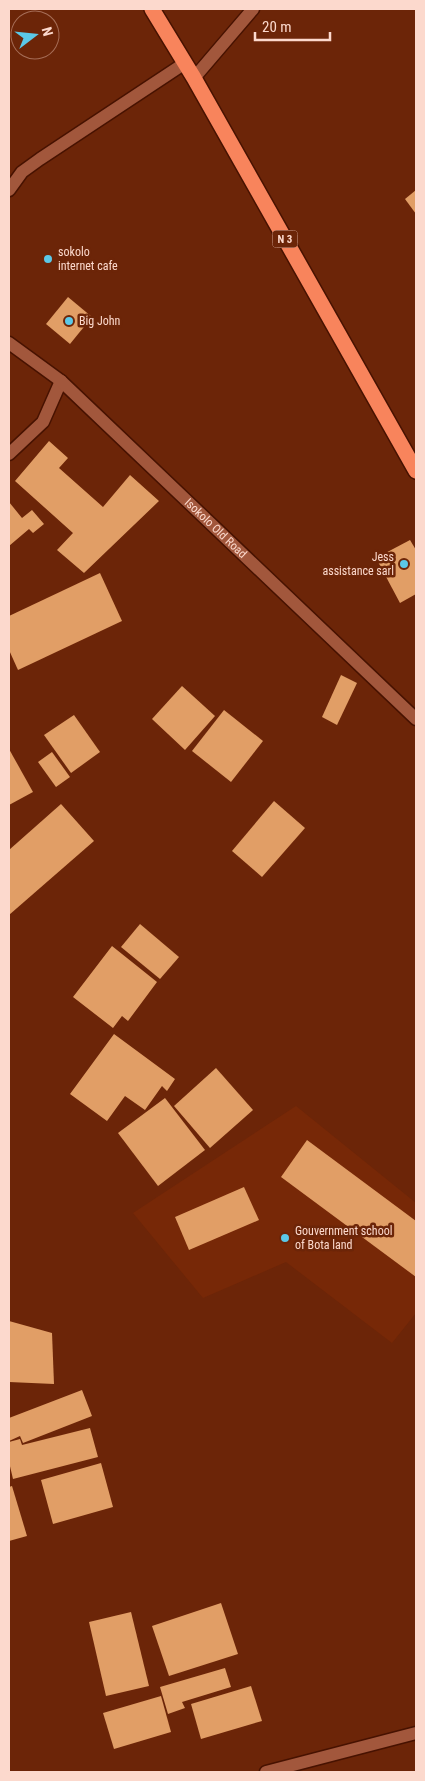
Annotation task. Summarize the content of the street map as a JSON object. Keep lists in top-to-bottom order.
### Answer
{
  "streets": {
    "highway": ["N 3"],
    "street": ["Isokolo Old Road"]
  },
  "places": [
    "sokolo internet cafe",
    "Big John",
    "Jess assistance sarl",
    "Gouvernment school of Bota land"
  ],
  "scale_bar": "20 m",
  "north": "right"
}
